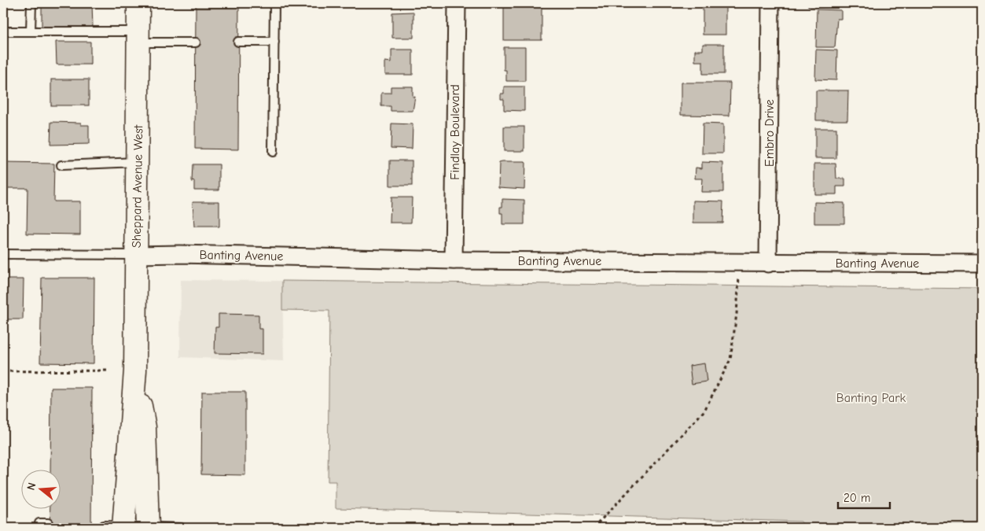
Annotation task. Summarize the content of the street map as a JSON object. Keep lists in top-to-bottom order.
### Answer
{
  "streets": {
    "main road": ["Sheppard Avenue West"],
    "street": ["Findlay Boulevard", "Embro Drive", "Banting Avenue"]
  },
  "crossings": [
    ["Findlay Boulevard", "Banting Avenue"],
    ["Embro Drive", "Banting Avenue"],
    ["Sheppard Avenue West", "Banting Avenue"]
  ],
  "parks": ["Banting Park"],
  "scale_bar": "20 m",
  "north": "left"
}
